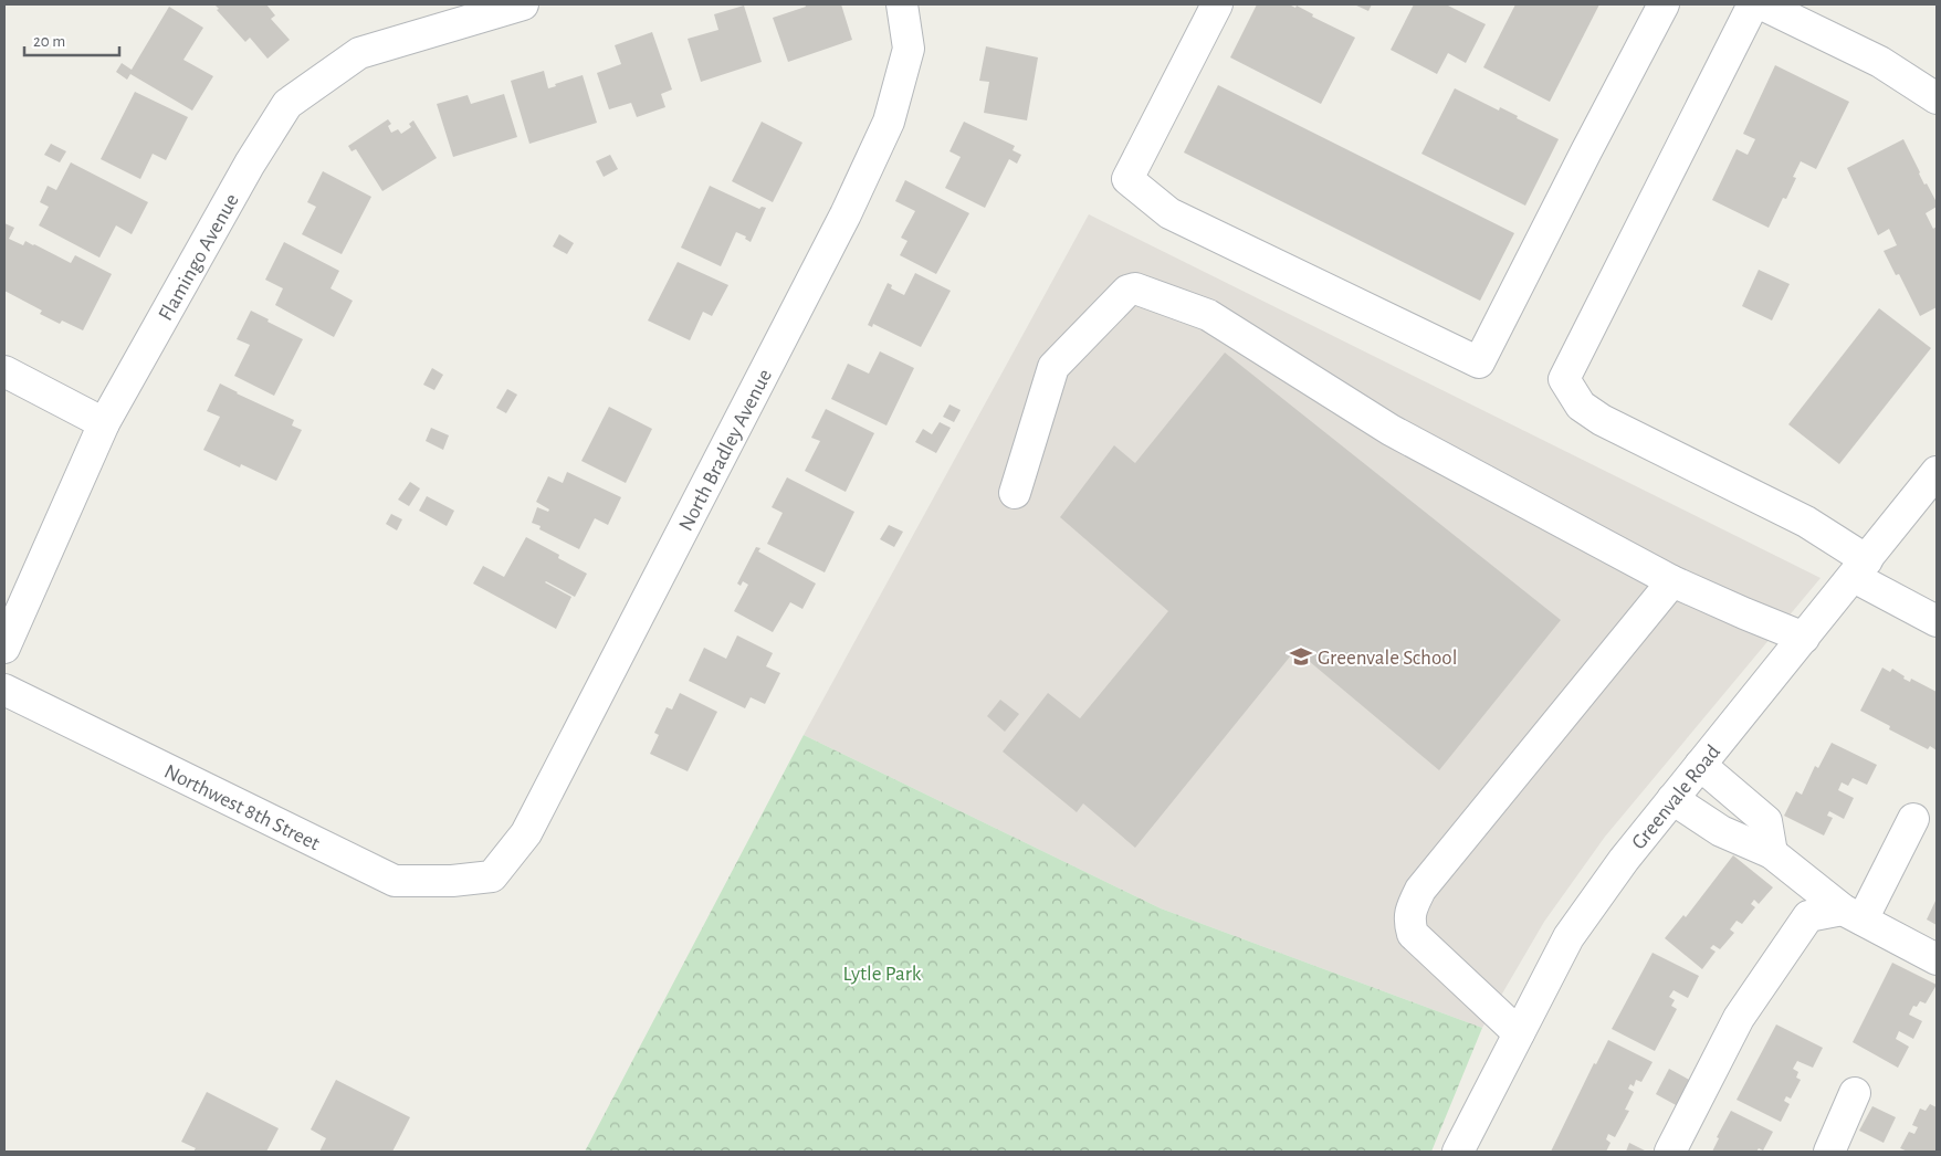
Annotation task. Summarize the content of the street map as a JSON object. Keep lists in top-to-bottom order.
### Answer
{
  "streets": {
    "street": [
      "Flamingo Avenue",
      "North Bradley Avenue",
      "Greenvale Road",
      "Northwest 8th Street"
    ]
  },
  "crossings": [
    ["North Bradley Avenue", "Northwest 8th Street"]
  ],
  "parks": ["Lytle Park"],
  "places": {
    "school or university": ["Greenvale School"]
  },
  "scale_bar": "20 m"
}
